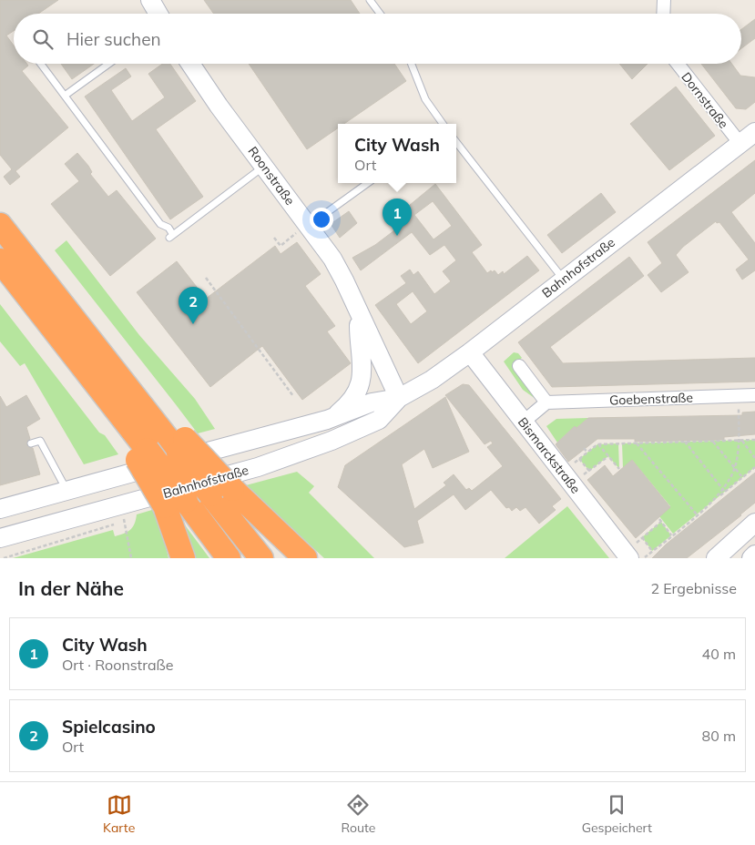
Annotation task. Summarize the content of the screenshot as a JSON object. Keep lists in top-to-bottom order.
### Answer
{
  "streets": {
    "street": [
      "Dornstraße",
      "Roonstraße",
      "Bahnhofstraße",
      "Goebenstraße",
      "Bismarckstraße"
    ]
  },
  "crossings": [
    ["Dornstraße", "Bahnhofstraße"],
    ["Roonstraße", "Bahnhofstraße"],
    ["Bahnhofstraße", "Bismarckstraße"]
  ],
  "page": {
    "search": "Hier suchen",
    "popup": ["City Wash", "Ort"],
    "pins": ["1", "2"],
    "heading": ["In der Nähe", "2 Ergebnisse"],
    "list": [
      {
        "mark": "1",
        "name": "City Wash",
        "note": "Ort · Roonstraße",
        "value": "40 m"
      },
      {
        "mark": "2",
        "name": "Spielcasino",
        "note": "Ort",
        "value": "80 m"
      }
    ],
    "nav": ["Karte", "Route", "Gespeichert"]
  }
}
